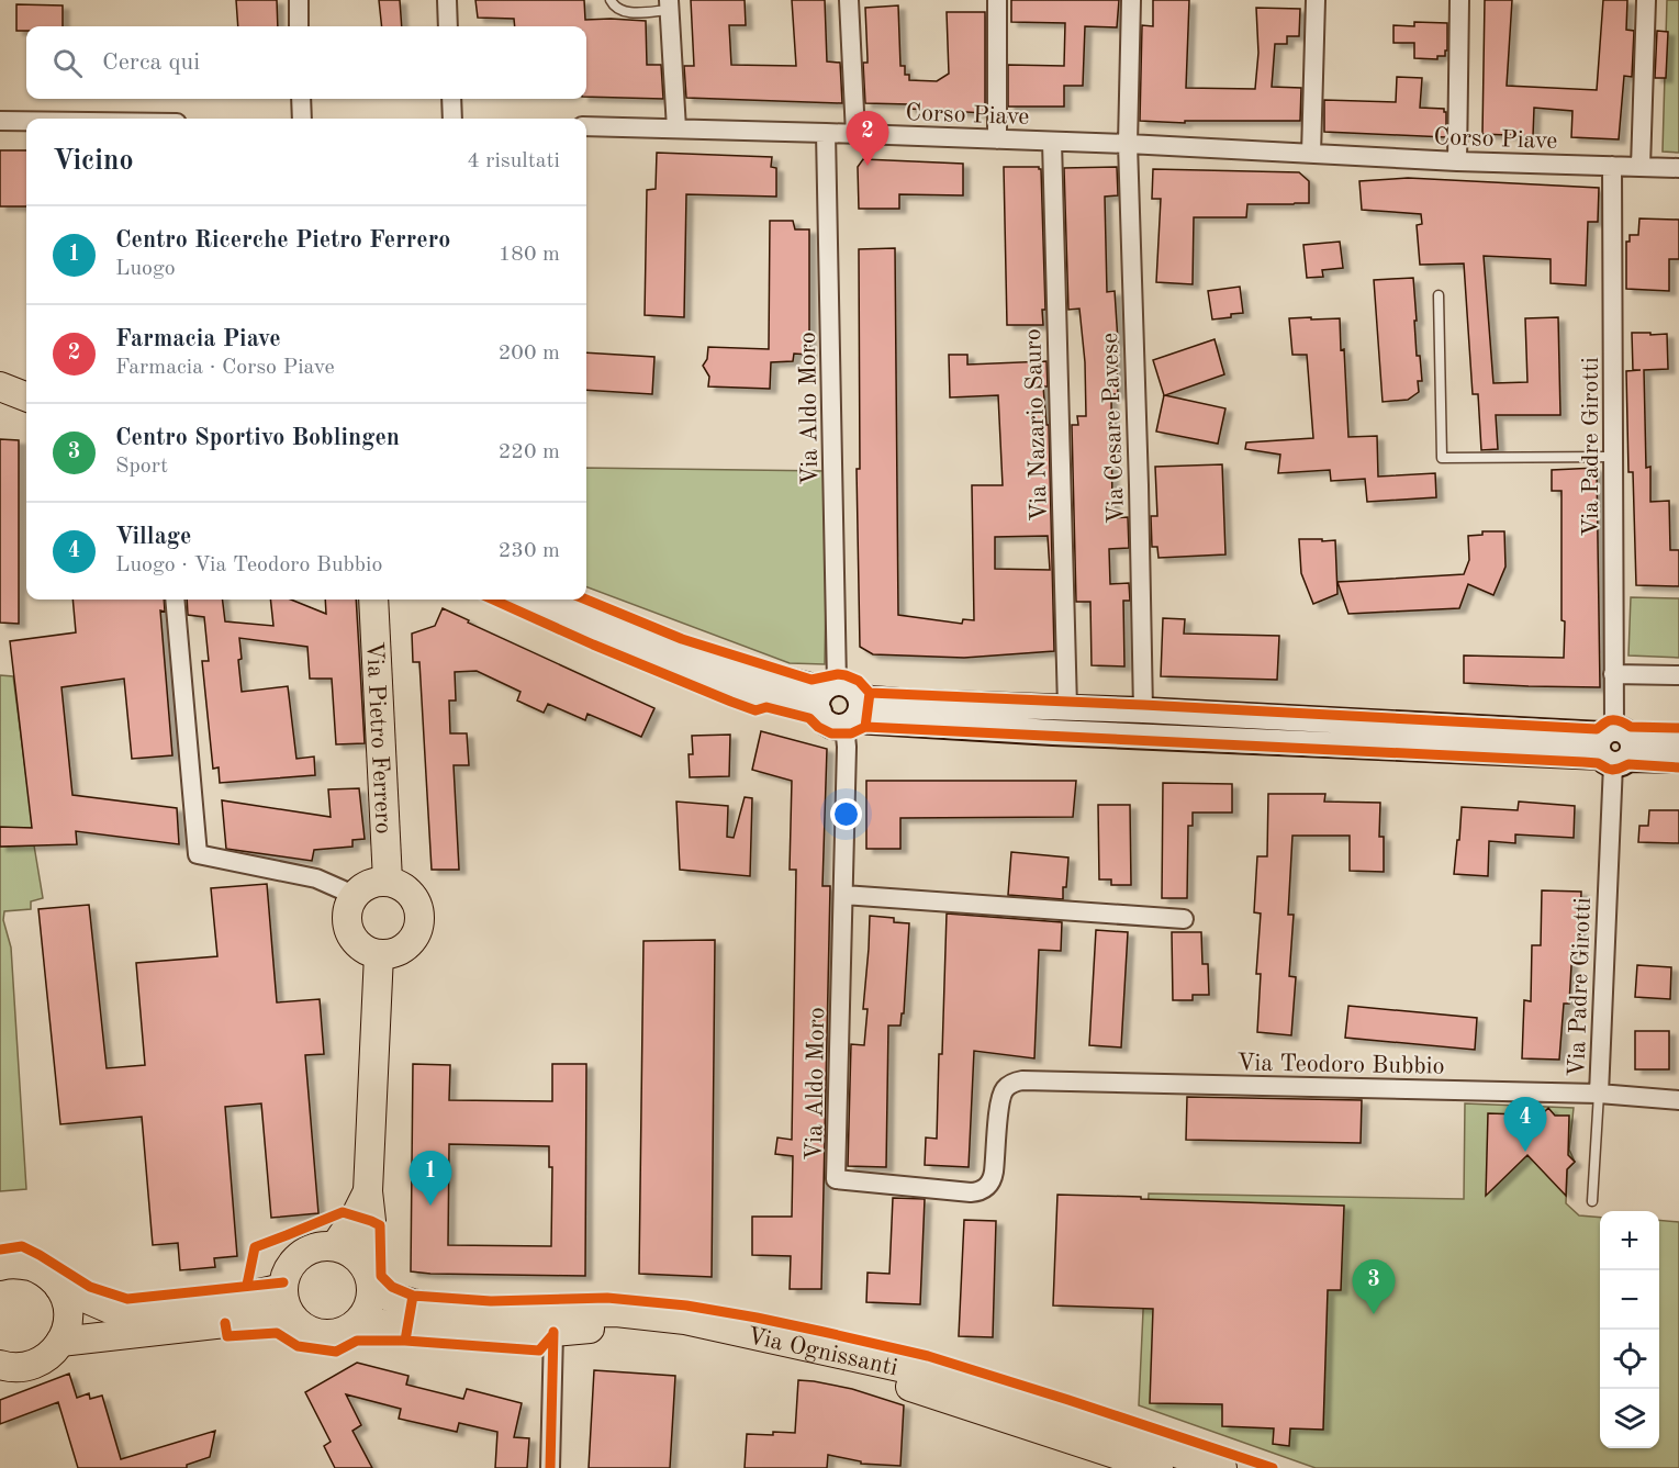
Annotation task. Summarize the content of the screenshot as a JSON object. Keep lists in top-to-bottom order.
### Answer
{
  "streets": {
    "main road": ["Via Pietro Ferrero", "Via Ognissanti"],
    "street": [
      "Corso Piave",
      "Via Aldo Moro",
      "Via Nazario Sauro",
      "Via Cesare Pavese",
      "Via Padre Girotti",
      "Via Teodoro Bubbio"
    ]
  },
  "crossings": [
    ["Corso Piave", "Via Aldo Moro"],
    ["Corso Piave", "Via Nazario Sauro"],
    ["Corso Piave", "Via Cesare Pavese"],
    ["Corso Piave", "Via Padre Girotti"],
    ["Via Aldo Moro", "Via Teodoro Bubbio"],
    ["Via Padre Girotti", "Via Teodoro Bubbio"]
  ],
  "page": {
    "search": "Cerca qui",
    "pins": [
      "2",
      "4",
      "1",
      "3"
    ],
    "heading": ["Vicino", "4 risultati"],
    "list": [
      {
        "mark": "1",
        "name": "Centro Ricerche Pietro Ferrero",
        "note": "Luogo",
        "value": "180 m"
      },
      {
        "mark": "2",
        "name": "Farmacia Piave",
        "note": "Farmacia · Corso Piave",
        "value": "200 m"
      },
      {
        "mark": "3",
        "name": "Centro Sportivo Boblingen",
        "note": "Sport",
        "value": "220 m"
      },
      {
        "mark": "4",
        "name": "Village",
        "note": "Luogo · Via Teodoro Bubbio",
        "value": "230 m"
      }
    ],
    "map_buttons": ["+", "−"]
  }
}
